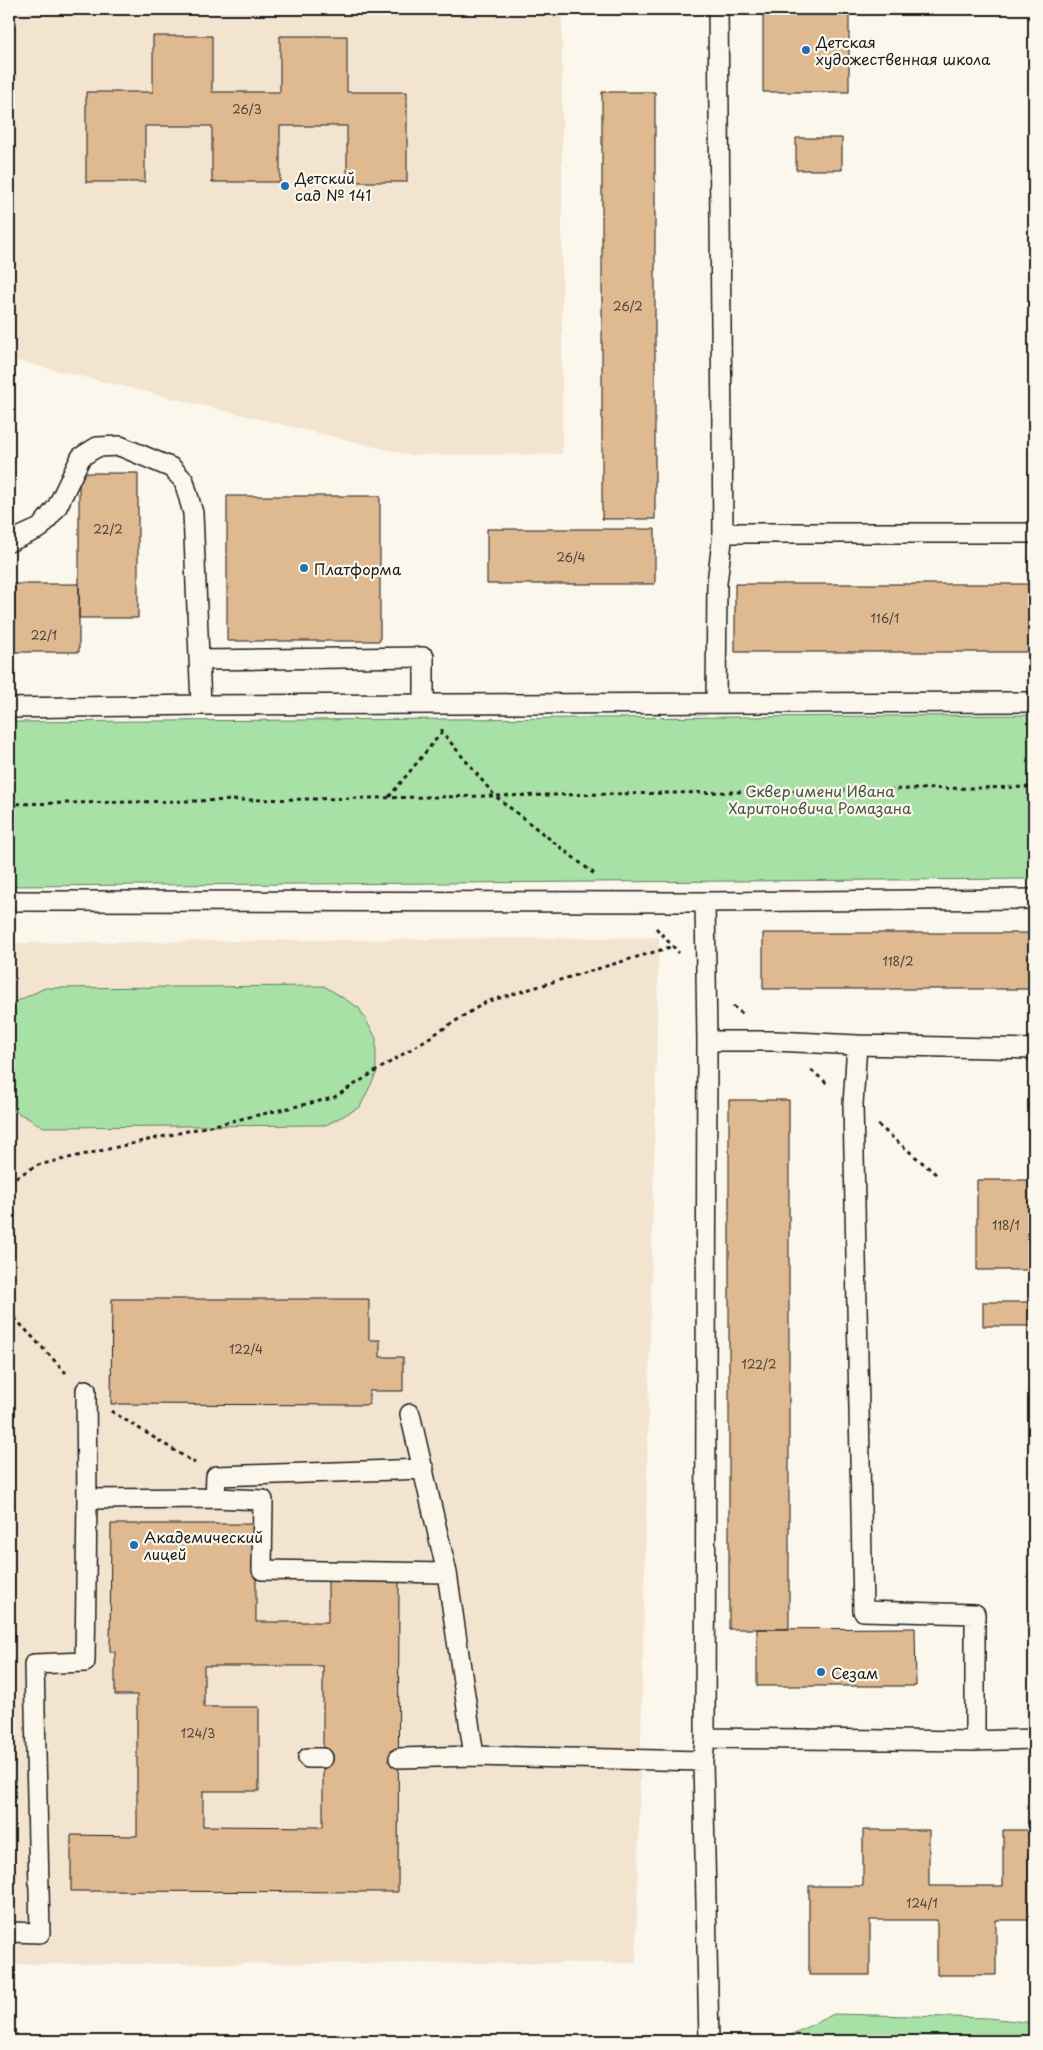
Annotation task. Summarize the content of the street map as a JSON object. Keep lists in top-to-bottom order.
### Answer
{
  "parks": ["Сквер имени Ивана Харитоновича Ромазана"],
  "places": [
    "Детская художественная школа",
    "Детский сад № 141",
    "Платформа",
    "Академический лицей",
    "Сезам"
  ],
  "house_numbers": [
    "26/3",
    "26/2",
    "22/2",
    "26/4",
    "116/1",
    "22/1",
    "118/2",
    "118/1",
    "122/4",
    "122/2",
    "124/3",
    "124/1"
  ]
}
